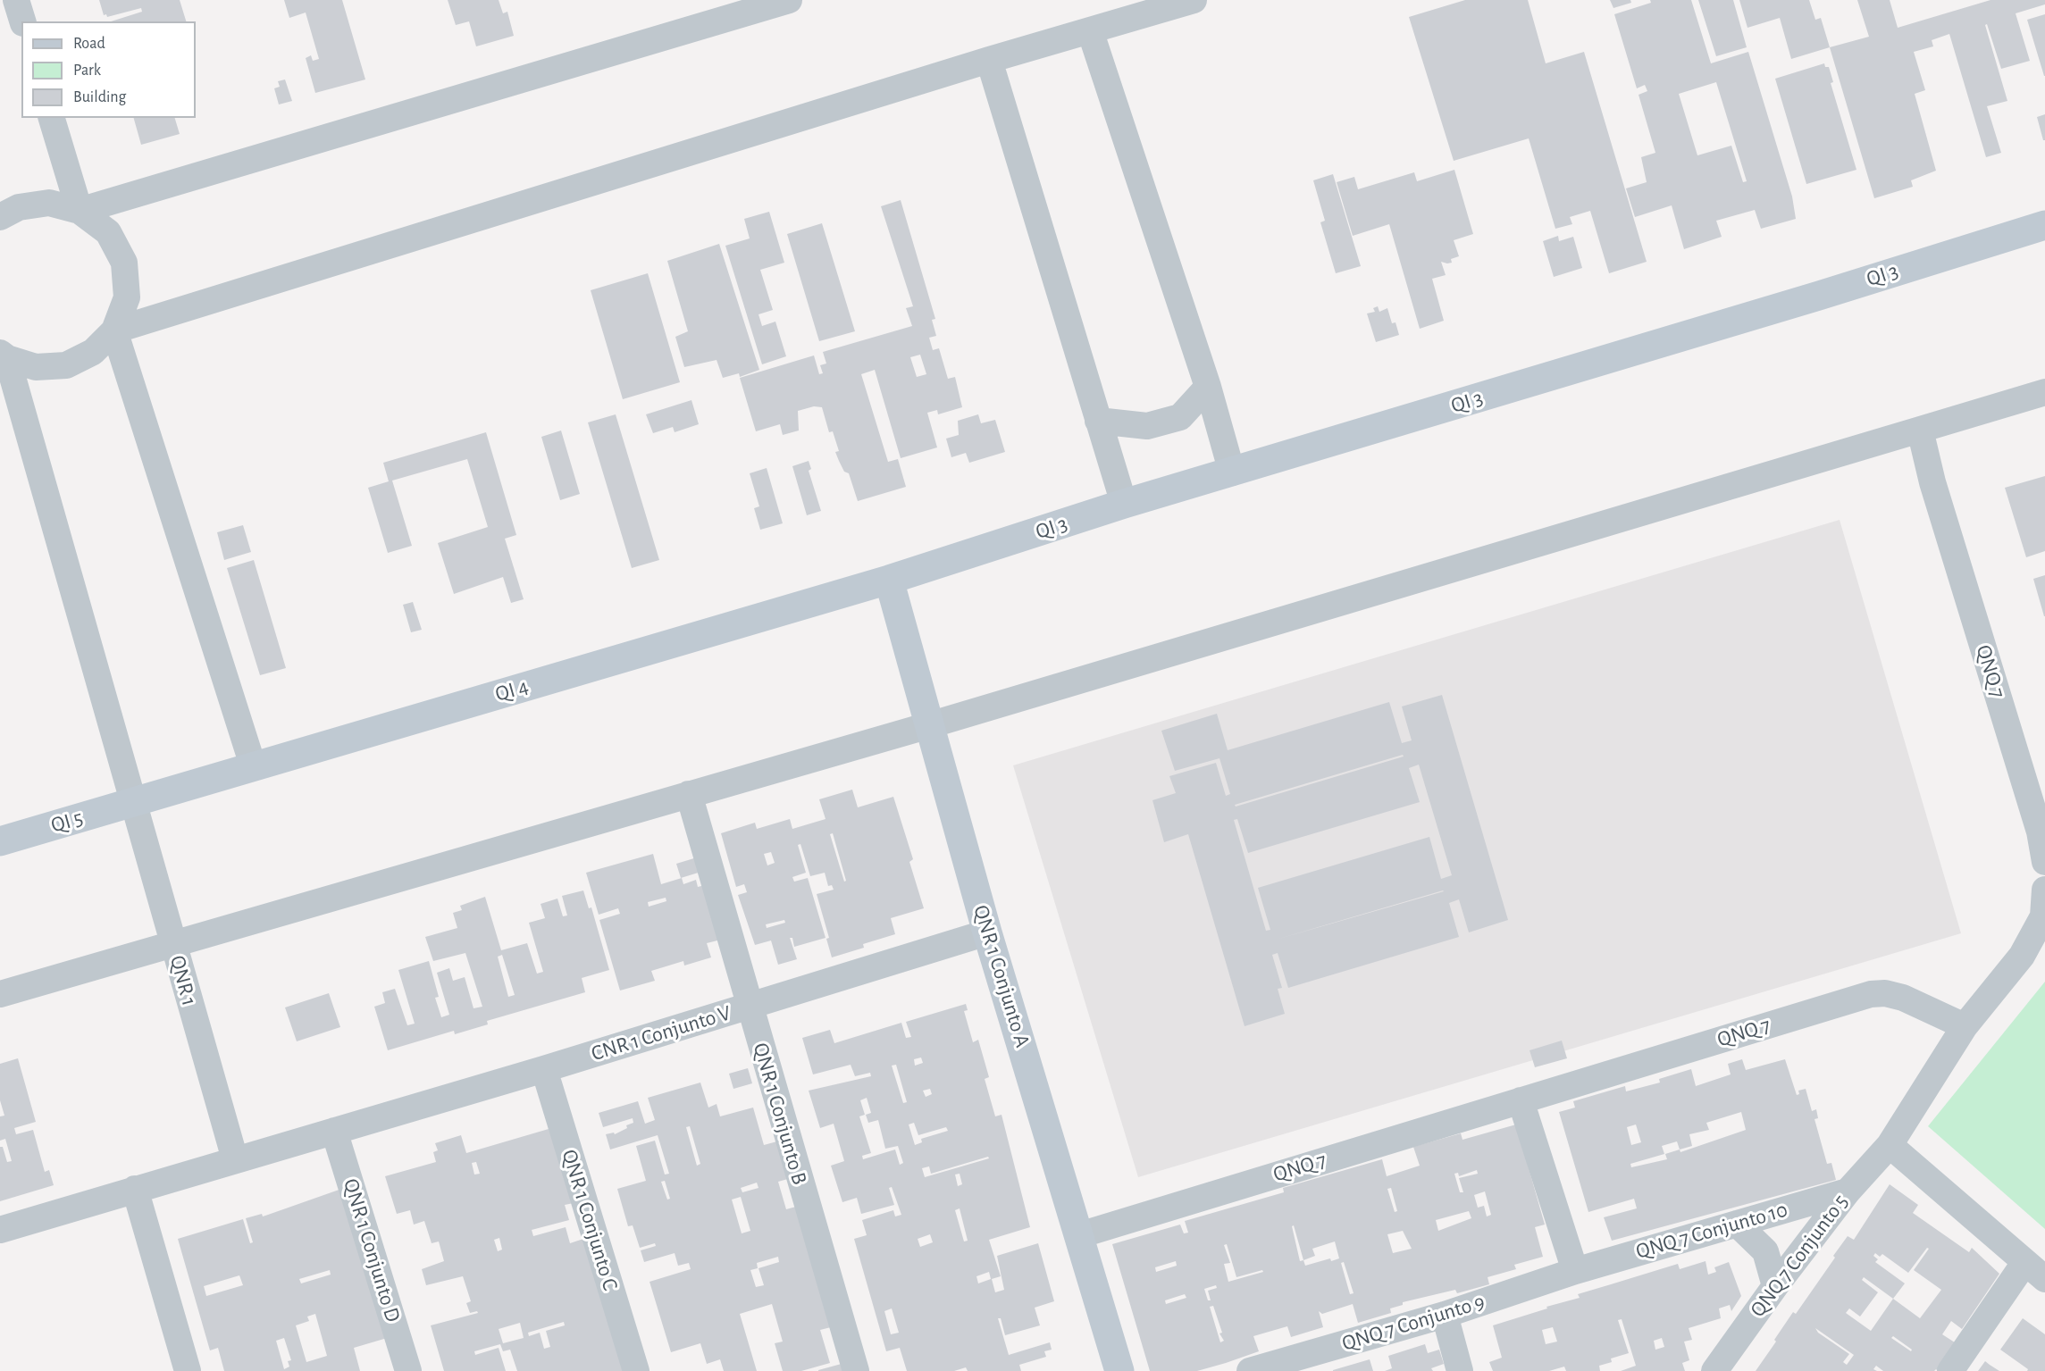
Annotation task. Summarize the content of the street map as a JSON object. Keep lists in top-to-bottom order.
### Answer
{
  "streets": {
    "street": [
      "QI 3",
      "QNQ 7",
      "QI 4",
      "QI 5",
      "QNR 1 Conjunto A",
      "QNR 1",
      "CNR 1 Conjunto V",
      "QNR 1 Conjunto B",
      "QNR 1 Conjunto C",
      "QNQ 7 Conjunto 10",
      "QNR 1 Conjunto D",
      "QNQ 7 Conjunto 5",
      "QNQ 7 Conjunto 9"
    ]
  },
  "crossings": [
    ["QI 3", "QI 4"],
    ["QI 3", "QNR 1 Conjunto A"],
    ["QNQ 7", "QNR 1 Conjunto A"],
    ["QI 4", "QI 5"],
    ["QI 4", "QNR 1 Conjunto A"],
    ["QI 4", "QNR 1"],
    ["QI 5", "QNR 1"],
    ["QNR 1 Conjunto A", "CNR 1 Conjunto V"],
    ["CNR 1 Conjunto V", "QNR 1 Conjunto B"],
    ["CNR 1 Conjunto V", "QNR 1 Conjunto C"],
    ["CNR 1 Conjunto V", "QNR 1 Conjunto D"],
    ["QNQ 7 Conjunto 10", "QNQ 7 Conjunto 5"],
    ["QNQ 7 Conjunto 10", "QNQ 7 Conjunto 9"]
  ],
  "legend": ["Road", "Park", "Building"]
}
